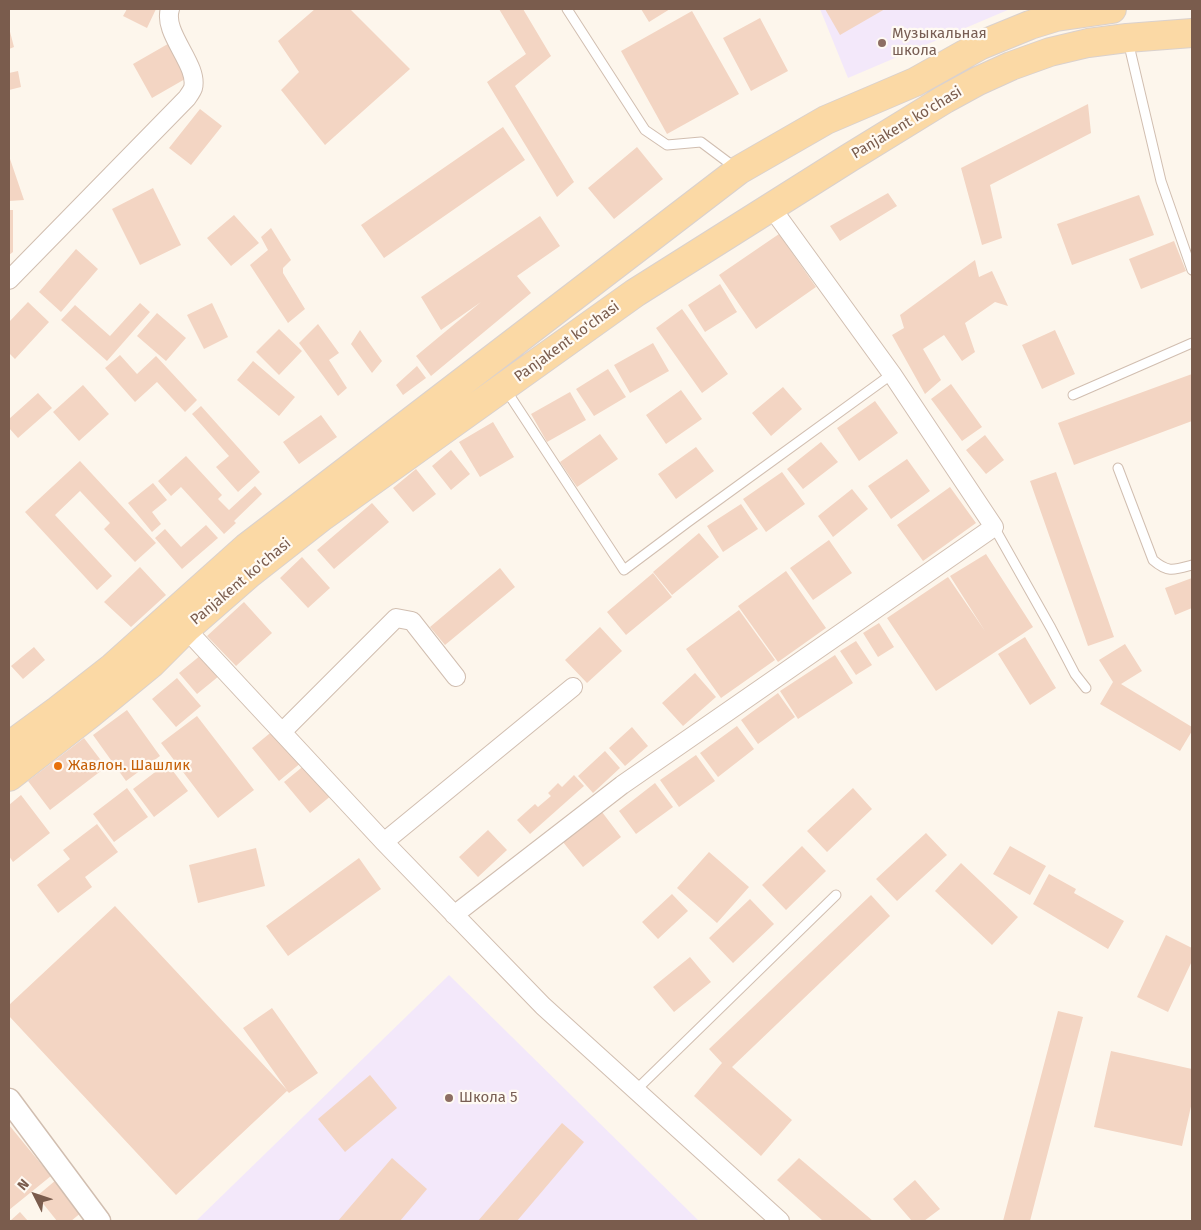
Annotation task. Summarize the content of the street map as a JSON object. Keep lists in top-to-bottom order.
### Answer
{
  "streets": {
    "main road": ["Panjakent ko'chasi"]
  },
  "places": ["Музыкальная школа", "Жавлон. Шашлик", "Школа 5"],
  "north": "top left"
}
